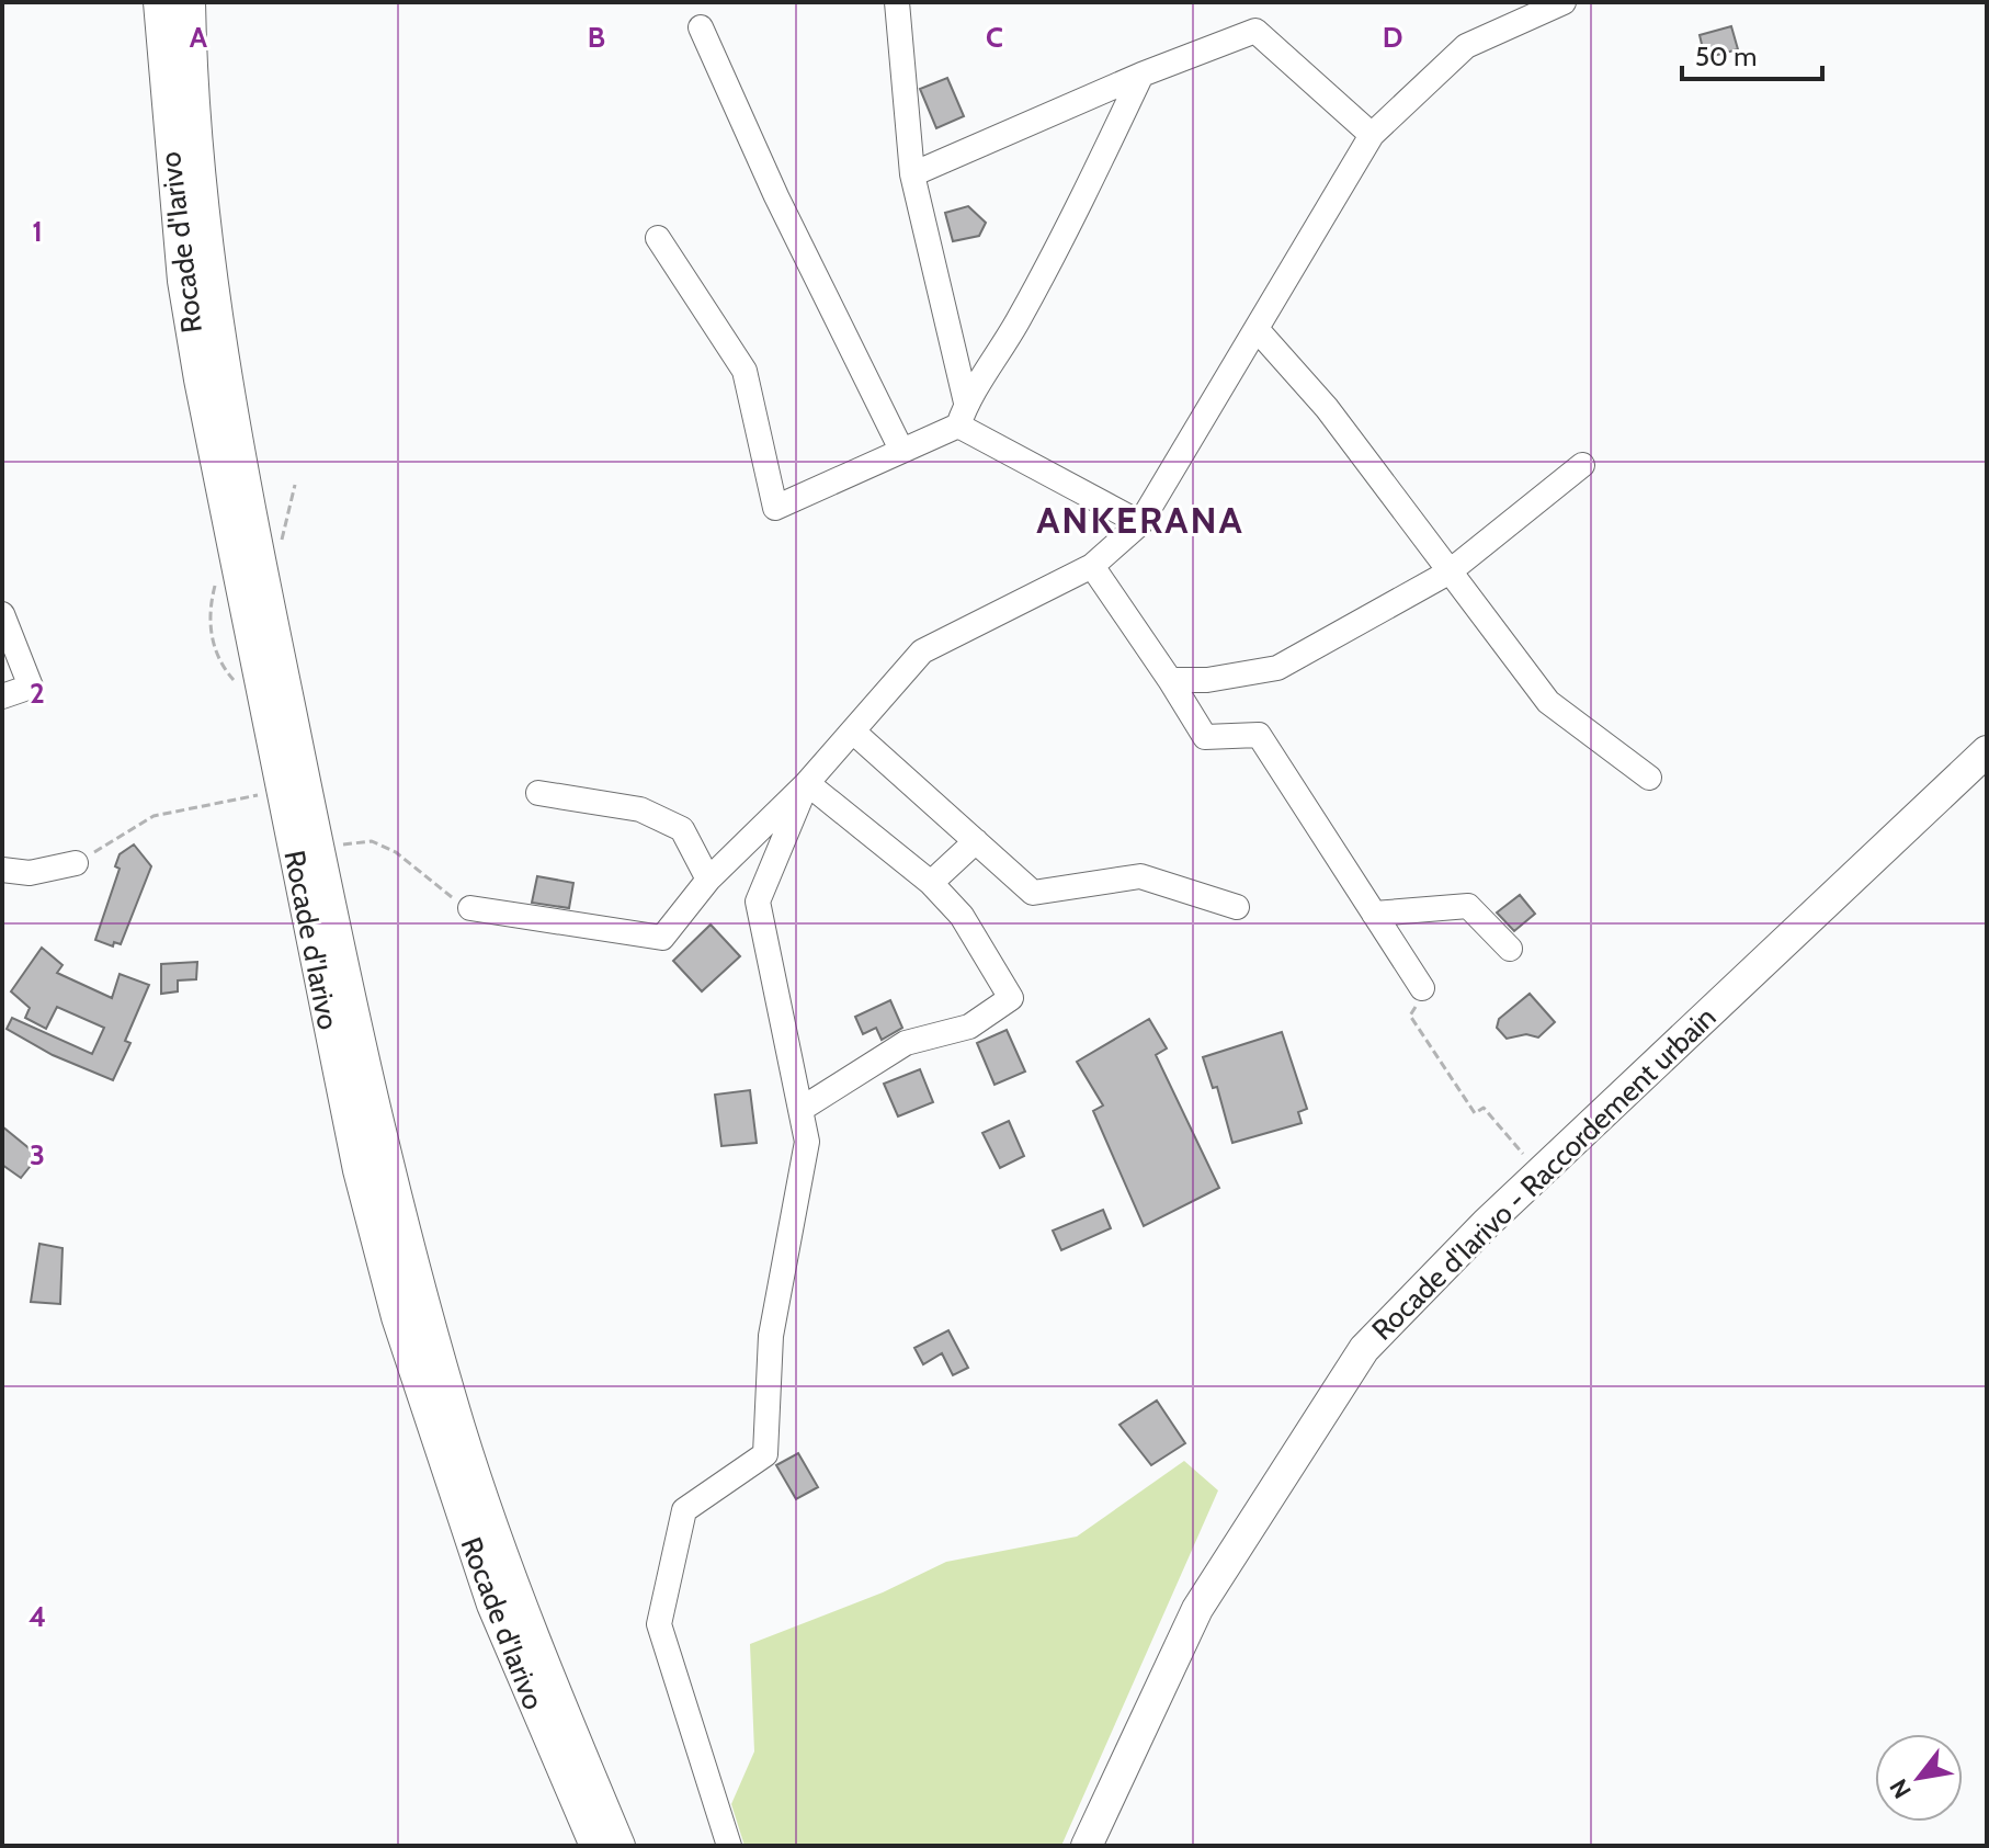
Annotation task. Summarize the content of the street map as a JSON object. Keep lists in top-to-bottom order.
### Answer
{
  "streets": {
    "main road": ["Rocade d'Iarivo", "Rocade d'Iarivo - Raccordement urbain"]
  },
  "districts": ["ANKERANA"],
  "scale_bar": "50 m",
  "north": "bottom left",
  "grid": {
    "columns": [
      "A",
      "B",
      "C",
      "D"
    ],
    "rows": [
      "1",
      "2",
      "3",
      "4"
    ]
  }
}
